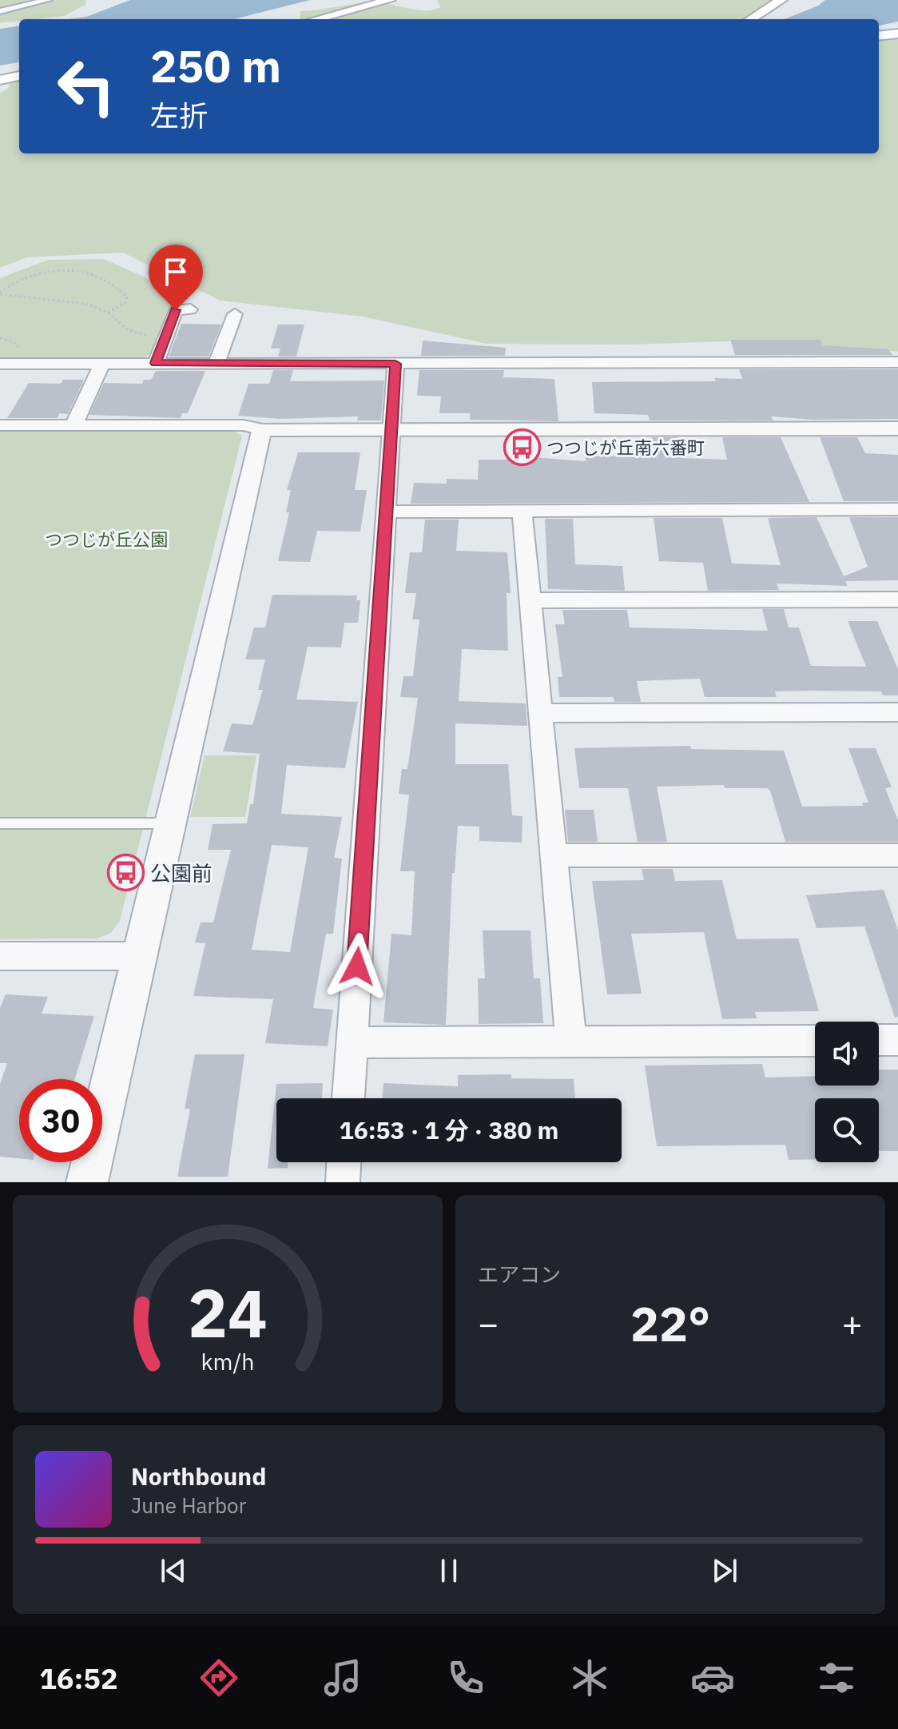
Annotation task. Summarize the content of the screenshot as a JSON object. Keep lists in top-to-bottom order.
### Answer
{
  "parks": ["つつじが丘公園"],
  "places": {
    "bus stop": ["つつじが丘南六番町", "公園前"]
  },
  "page": {
    "turn": ["250 m", "左折"],
    "limit": "30",
    "trip": "16:53 · 1 分 · 380 m",
    "tile": "エアコン",
    "heat": ["−", "22°", "+"],
    "song": ["Northbound", "June Harbor"],
    "tabs": "16:52",
    "gauge": ["24", "km/h"]
  }
}
